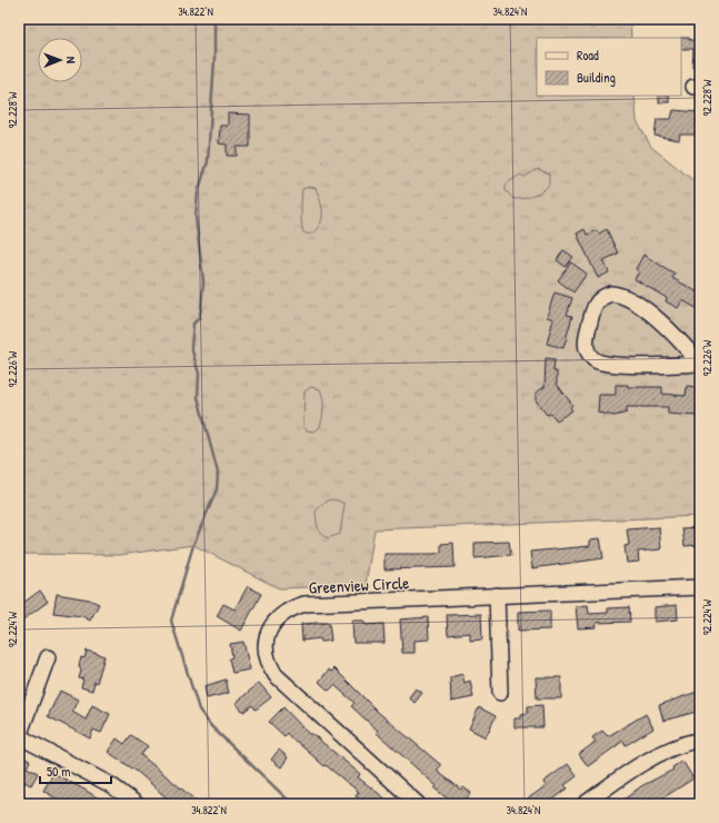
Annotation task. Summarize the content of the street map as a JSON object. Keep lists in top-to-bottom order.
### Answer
{
  "streets": {
    "street": ["Greenview Circle"]
  },
  "legend": ["Road", "Building"],
  "scale_bar": "50 m",
  "north": "right",
  "coordinates": [
    "34.822°N",
    "34.824°N",
    "92.228°W",
    "92.226°W",
    "92.224°W"
  ]
}
